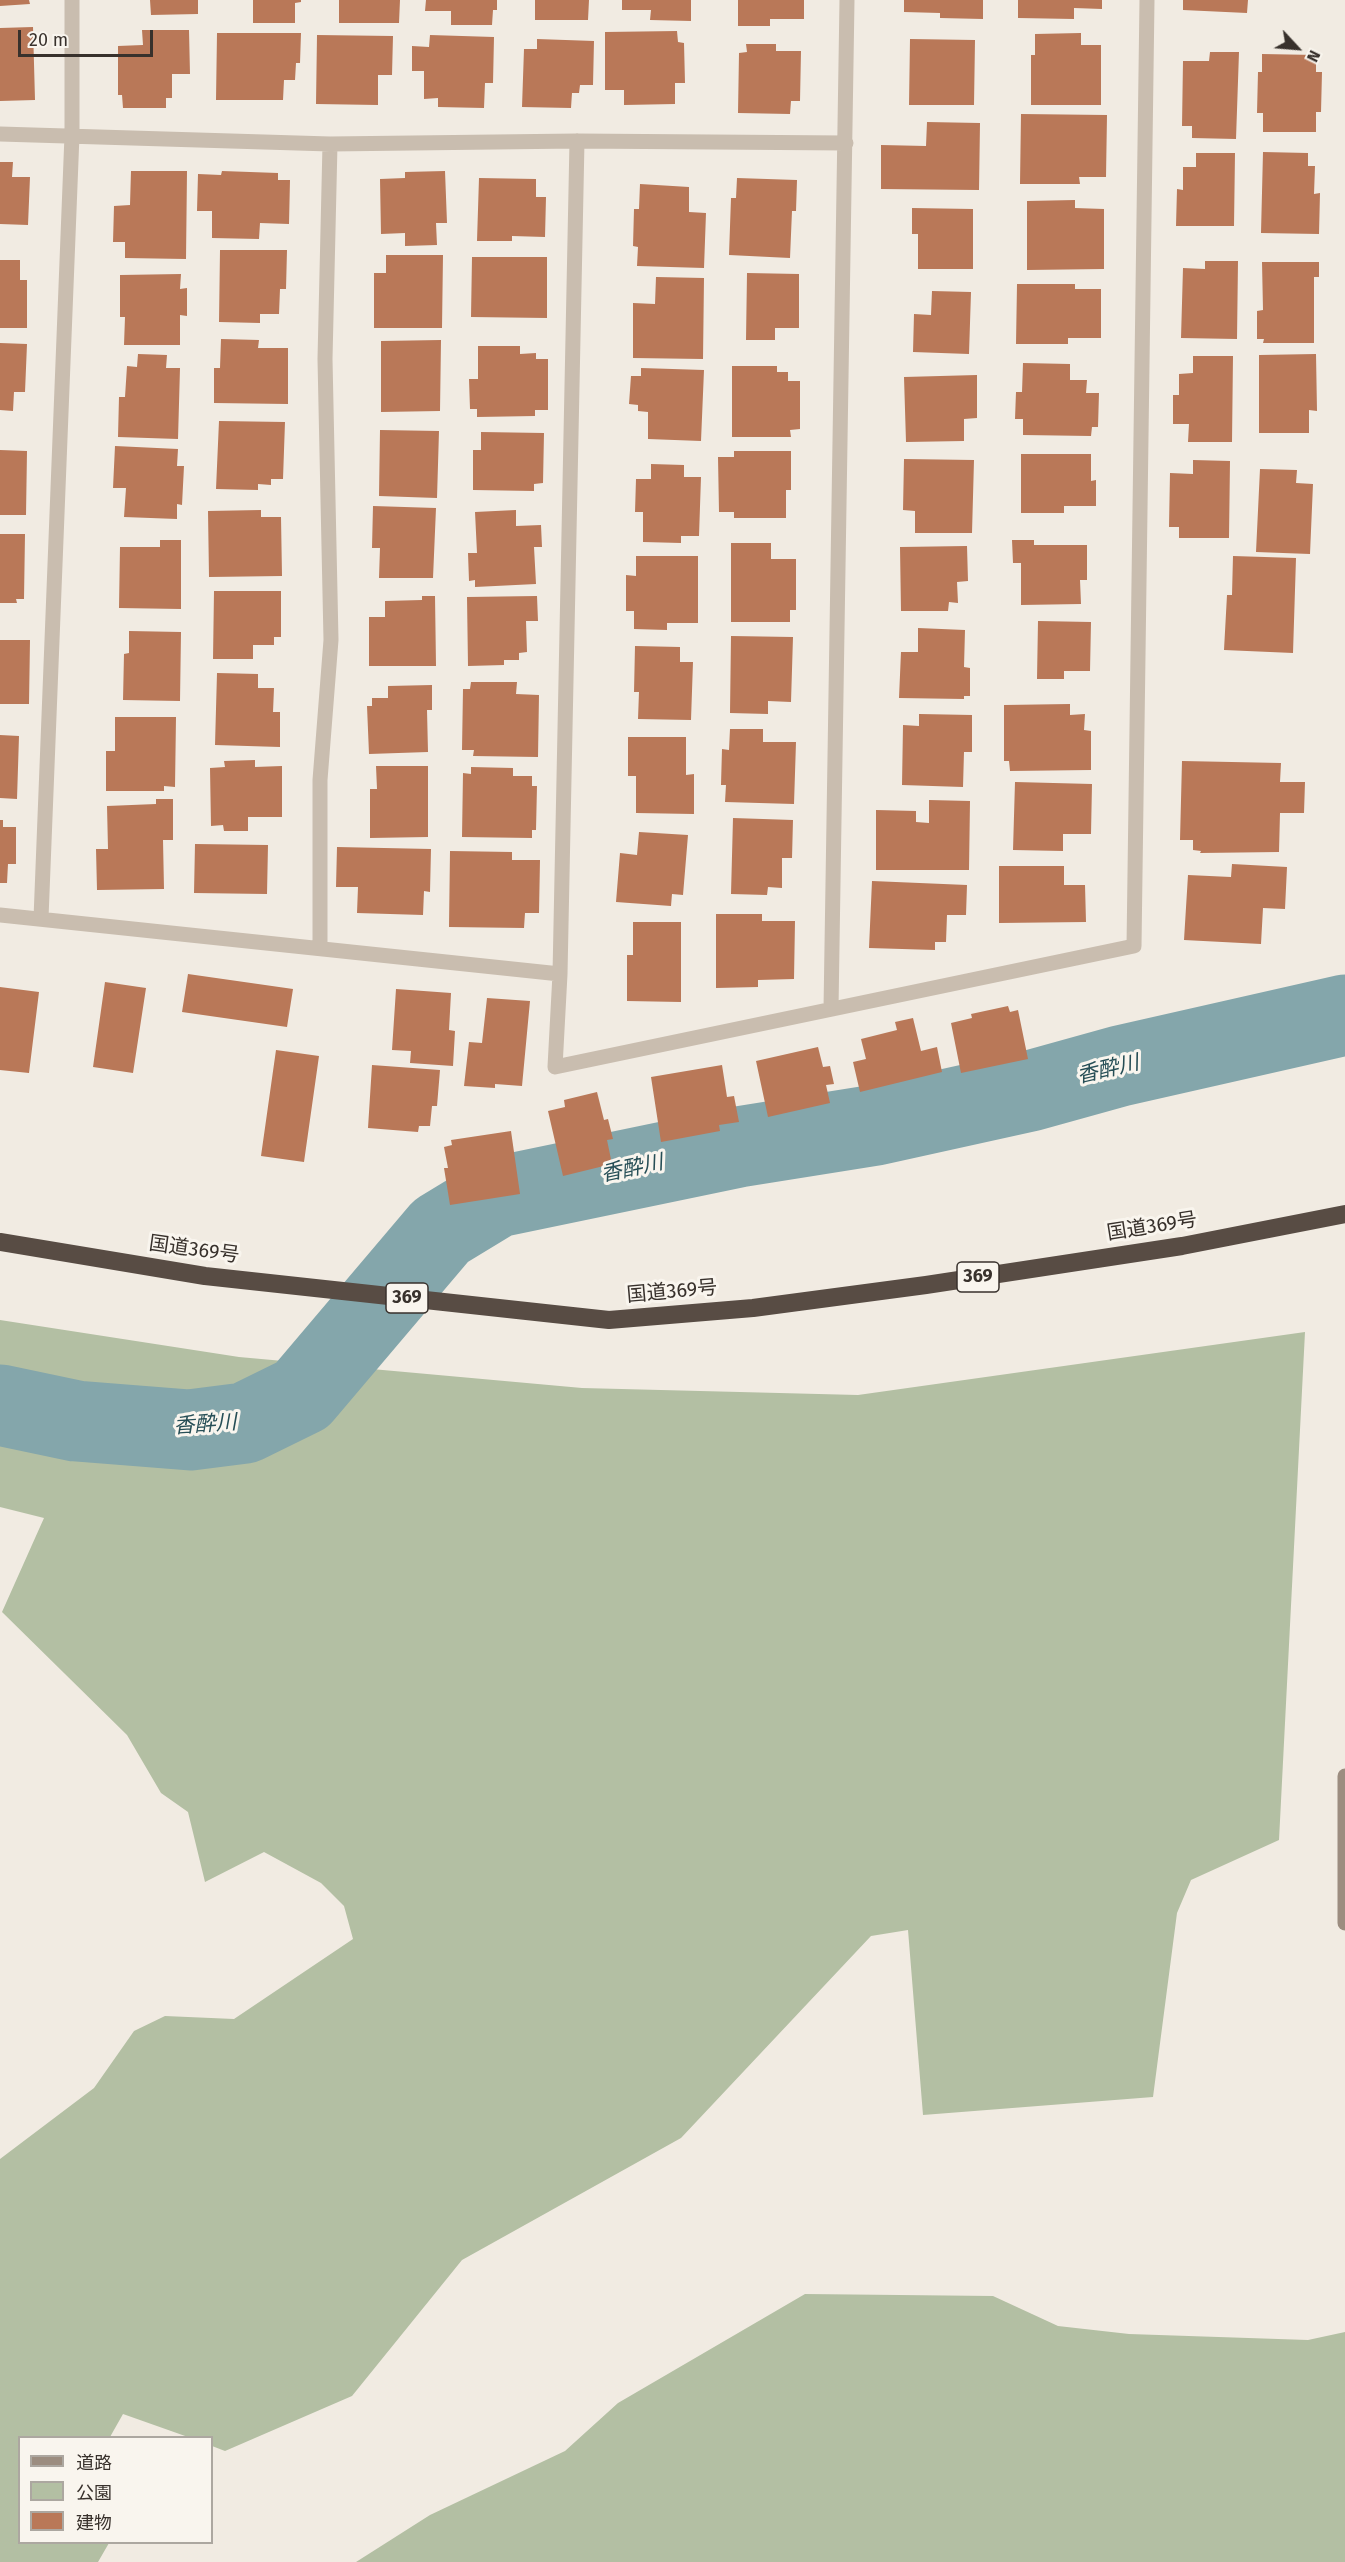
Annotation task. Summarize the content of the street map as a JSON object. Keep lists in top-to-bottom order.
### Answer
{
  "streets": {
    "highway": ["国道369号", "369"]
  },
  "water": ["香酔川"],
  "legend": ["道路", "公園", "建物"],
  "scale_bar": "20 m",
  "north": "bottom right"
}
